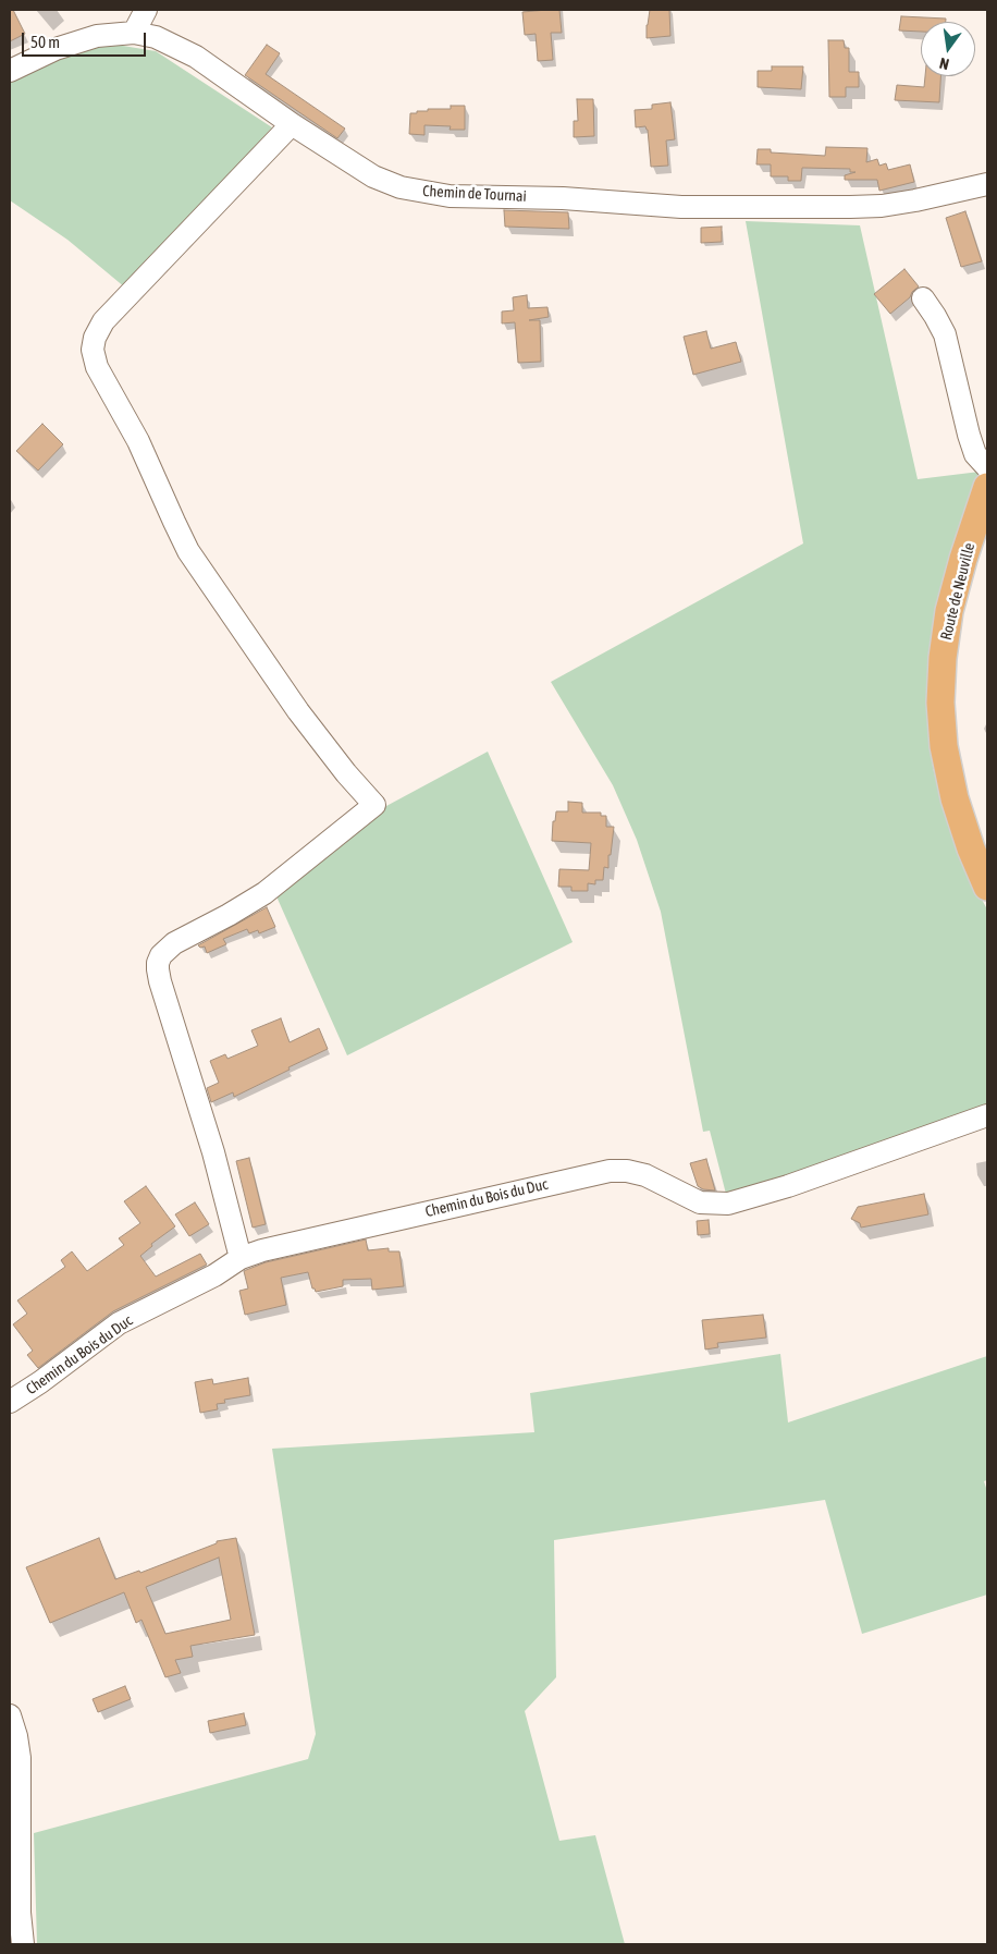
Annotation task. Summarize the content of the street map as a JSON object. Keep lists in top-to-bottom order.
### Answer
{
  "streets": {
    "main road": ["Route de Neuville"],
    "street": ["Chemin de Tournai", "Chemin du Bois du Duc"]
  },
  "scale_bar": "50 m",
  "north": "bottom"
}
